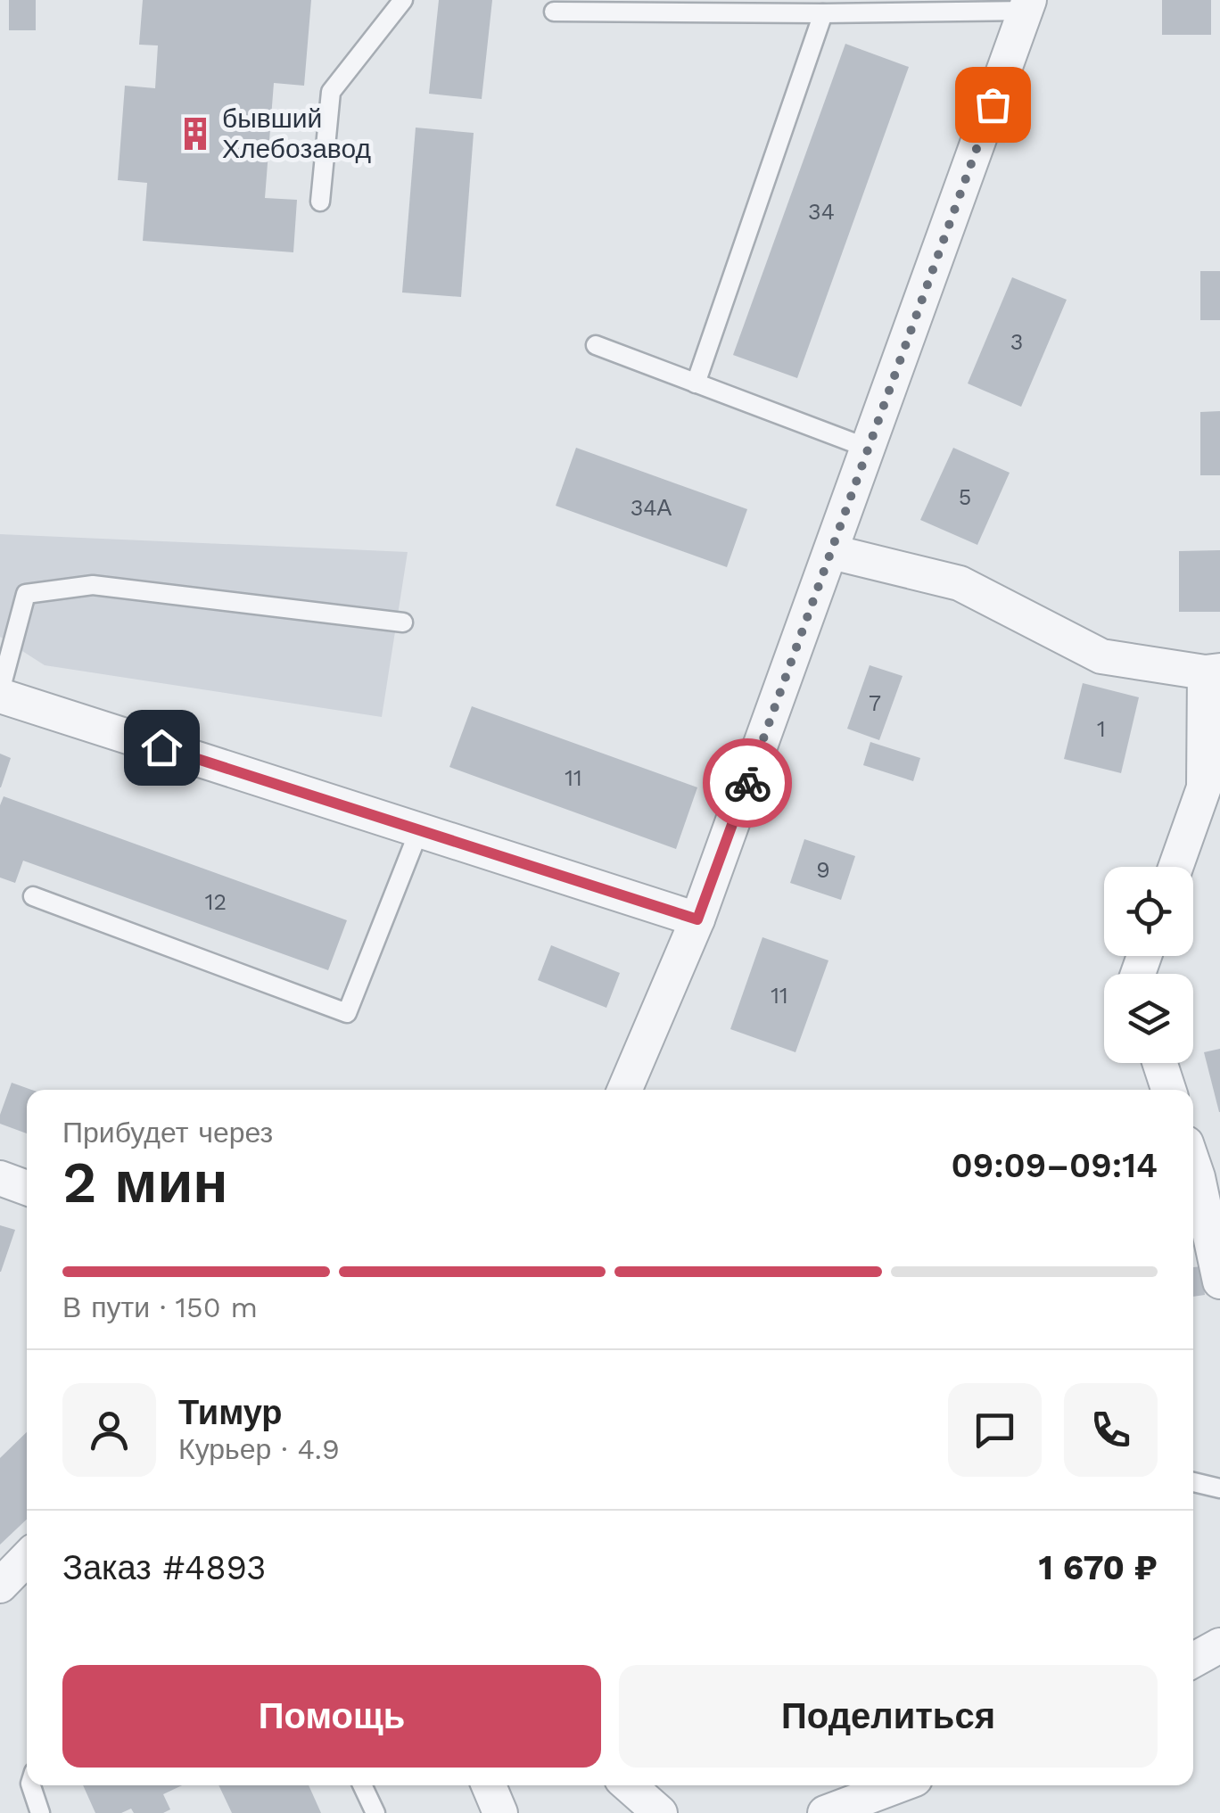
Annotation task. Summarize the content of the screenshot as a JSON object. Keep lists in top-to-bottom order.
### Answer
{
  "places": {
    "building": ["бывший Хлебозавод"]
  },
  "house_numbers": [
    "34",
    "3",
    "5",
    "34А",
    "7",
    "1",
    "11",
    "9",
    "12",
    "11"
  ],
  "page": {
    "heading": ["2 мин", "Прибудет через", "09:09–09:14"],
    "panel": [
      "Тимур",
      "Курьер · 4.9",
      "Заказ #4893",
      "1 670 ₽"
    ],
    "bar": "В пути · 150 m",
    "buttons": ["Помощь", "Поделиться"]
  }
}
